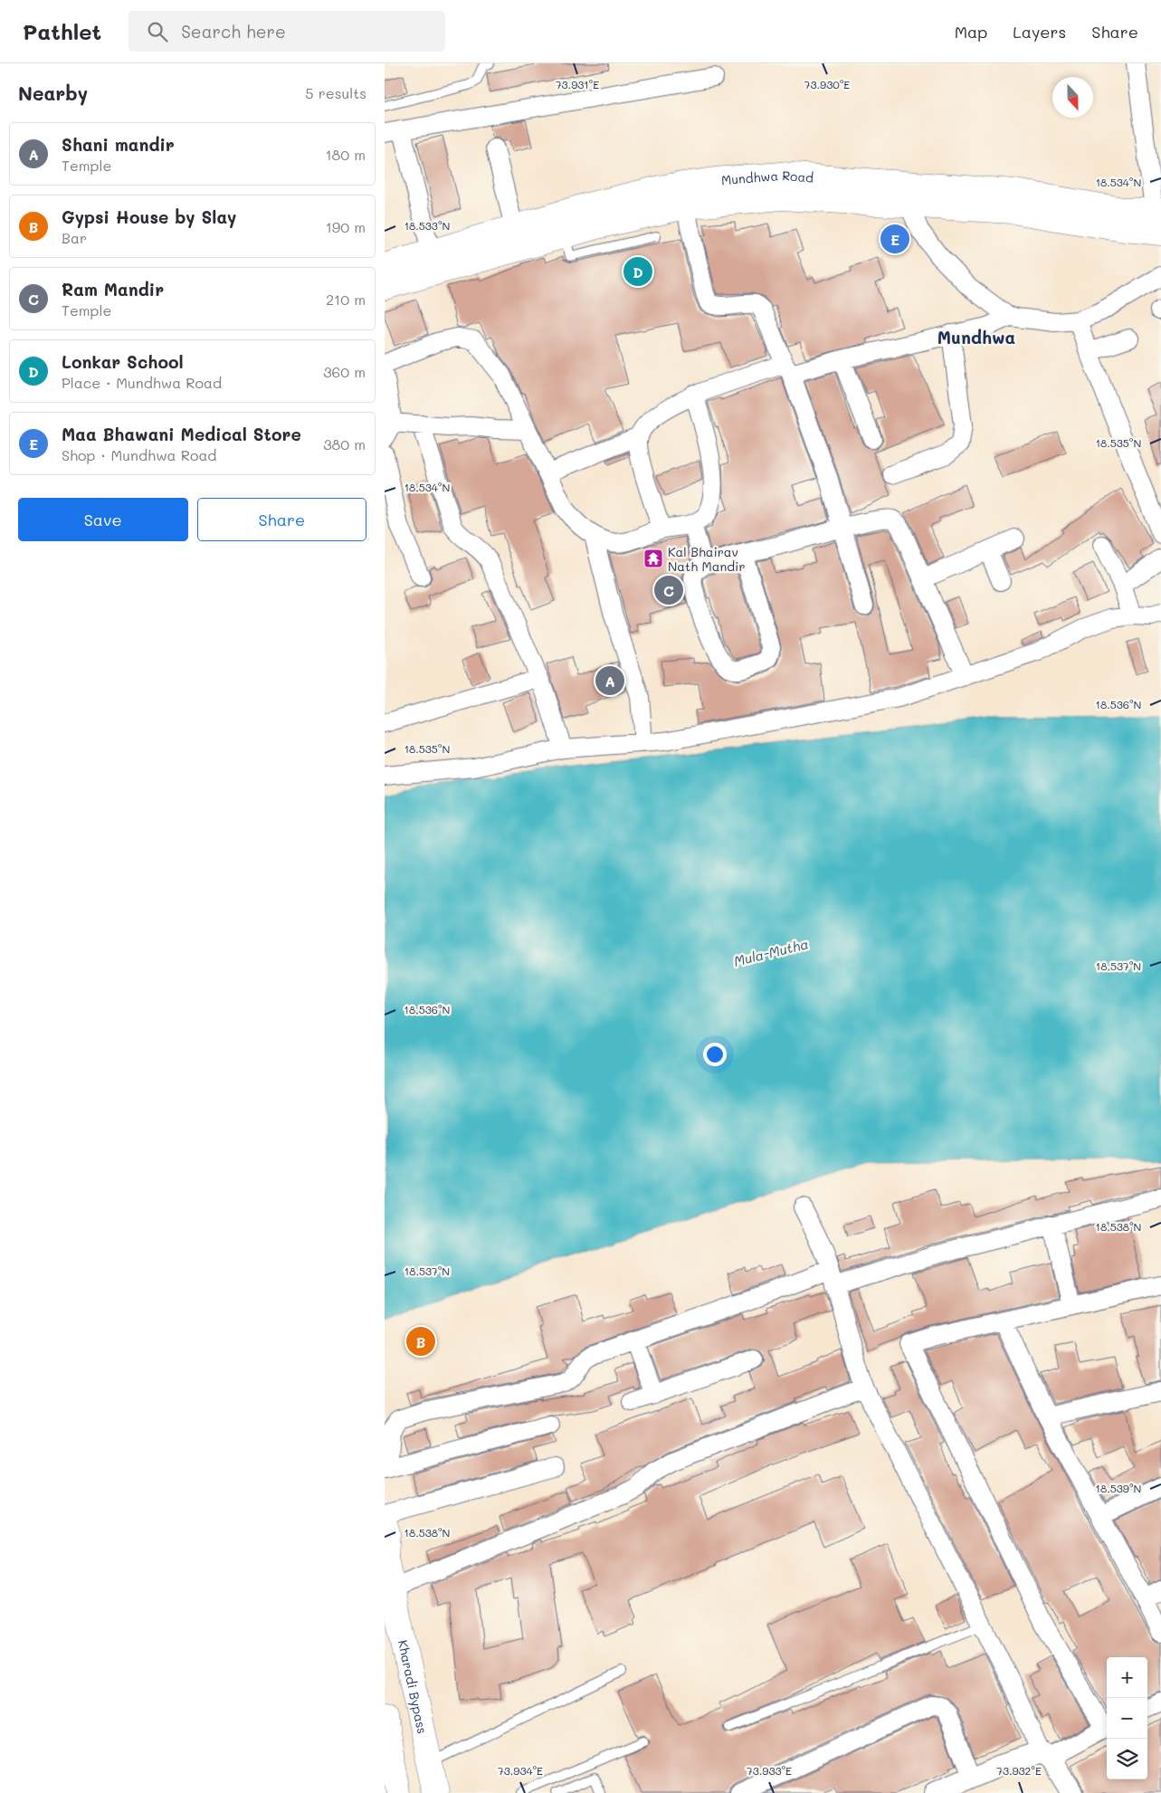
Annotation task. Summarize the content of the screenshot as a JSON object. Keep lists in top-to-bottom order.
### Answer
{
  "streets": {
    "main road": ["Mundhwa Road", "Kharadi Bypass"]
  },
  "districts": ["Mundhwa"],
  "water": ["Mula-Mutha"],
  "places": {
    "temple": ["Kal Bhairav Nath Mandir"]
  },
  "north": "bottom",
  "page": {
    "header": "Pathlet",
    "search": "Search here",
    "nav": ["Map", "Layers", "Share"],
    "heading": ["Nearby", "5 results"],
    "list": [
      {
        "mark": "A",
        "name": "Shani mandir",
        "note": "Temple",
        "value": "180 m"
      },
      {
        "mark": "B",
        "name": "Gypsi House by Slay",
        "note": "Bar",
        "value": "190 m"
      },
      {
        "mark": "C",
        "name": "Ram Mandir",
        "note": "Temple",
        "value": "210 m"
      },
      {
        "mark": "D",
        "name": "Lonkar School",
        "note": "Place · Mundhwa Road",
        "value": "360 m"
      },
      {
        "mark": "E",
        "name": "Maa Bhawani Medical Store",
        "note": "Shop · Mundhwa Road",
        "value": "380 m"
      }
    ],
    "pins": [
      "E",
      "D",
      "C",
      "A",
      "B"
    ],
    "buttons": ["Save", "Share"],
    "map_buttons": ["+", "−"]
  },
  "coordinates": [
    "73.931°E",
    "73.930°E",
    "18.534°N",
    "18.533°N",
    "18.535°N",
    "18.536°N",
    "18.537°N",
    "18.538°N",
    "18.539°N",
    "73.934°E",
    "73.933°E",
    "73.932°E"
  ]
}
